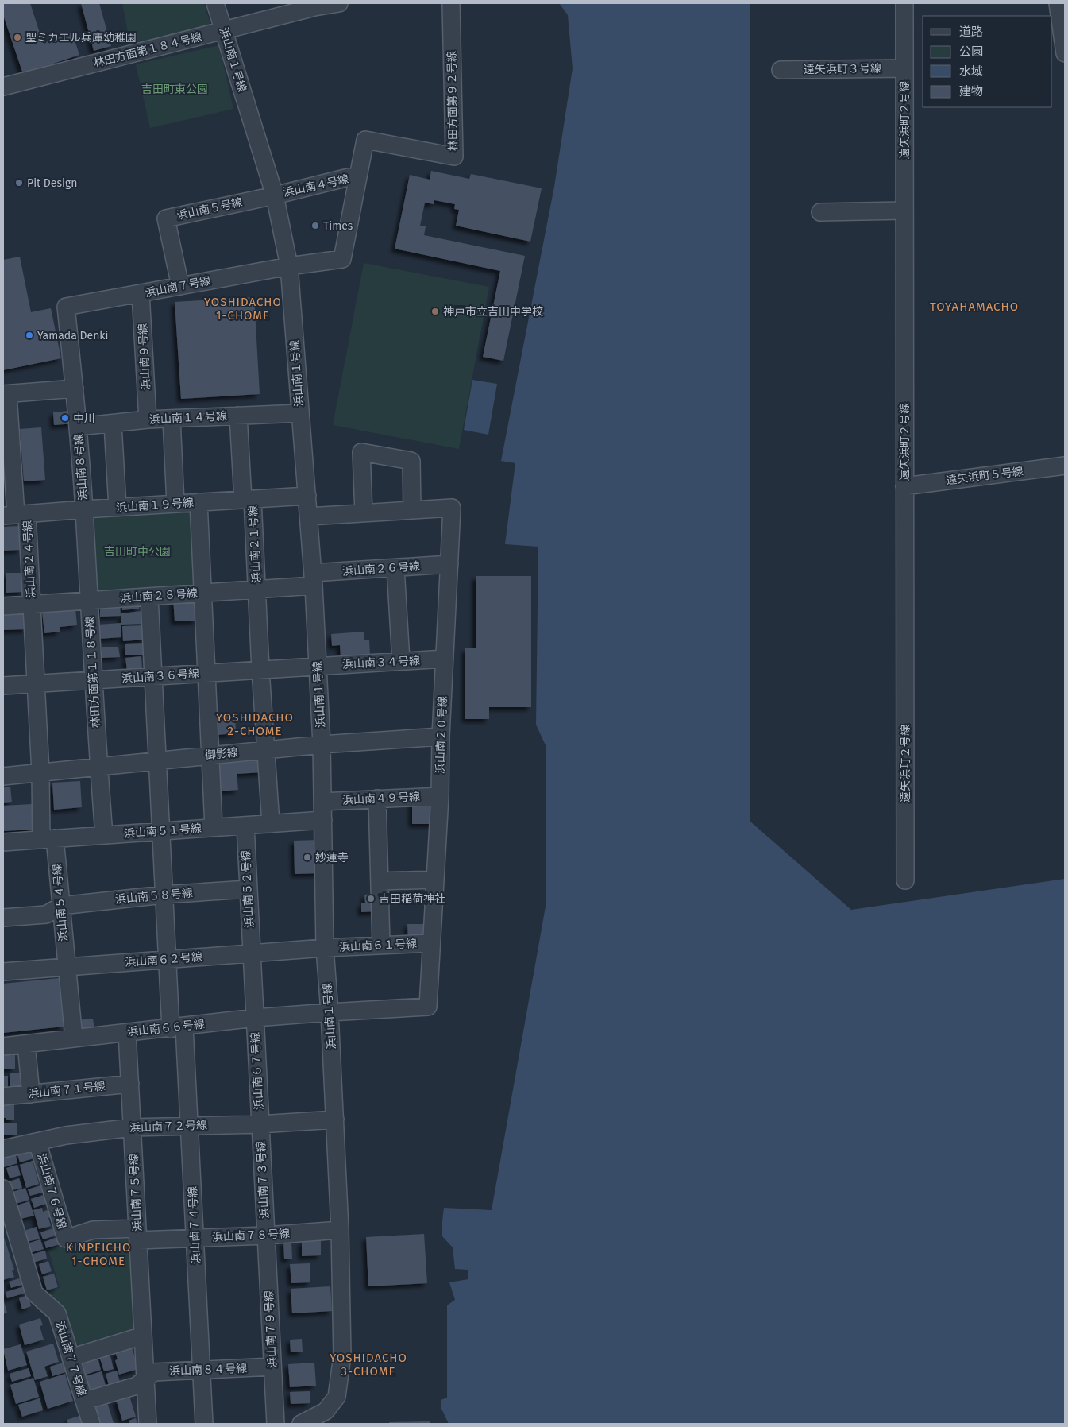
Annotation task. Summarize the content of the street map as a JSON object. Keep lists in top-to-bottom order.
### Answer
{
  "streets": {
    "street": [
      "林田方面第１８４号線",
      "浜山南１号線",
      "遠矢浜町３号線",
      "林田方面第９２号線",
      "遠矢浜町２号線",
      "浜山南４号線",
      "浜山南５号線",
      "浜山南７号線",
      "浜山南９号線",
      "浜山南１４号線",
      "浜山南８号線",
      "遠矢浜町５号線",
      "浜山南１９号線",
      "浜山南２１号線",
      "浜山南２４号線",
      "浜山南２６号線",
      "浜山南２８号線",
      "浜山南３４号線",
      "林田方面第１１８号線",
      "浜山南３６号線",
      "浜山南２０号線",
      "御影線",
      "浜山南４９号線",
      "浜山南５１号線",
      "浜山南５２号線",
      "浜山南５８号線",
      "浜山南５４号線",
      "浜山南６１号線",
      "浜山南６２号線",
      "浜山南６６号線",
      "浜山南６７号線",
      "浜山南７１号線",
      "浜山南７２号線",
      "浜山南７３号線",
      "浜山南７６号線",
      "浜山南７５号線",
      "浜山南７４号線",
      "浜山南７８号線",
      "浜山南７９号線",
      "浜山南７７号線",
      "浜山南８４号線"
    ]
  },
  "crossings": [
    ["林田方面第１８４号線", "浜山南１号線"],
    ["浜山南１号線", "浜山南４号線"],
    ["浜山南１号線", "浜山南５号線"],
    ["浜山南１号線", "浜山南７号線"],
    ["浜山南１号線", "浜山南１４号線"],
    ["浜山南１号線", "浜山南１９号線"],
    ["浜山南１号線", "浜山南２６号線"],
    ["浜山南１号線", "浜山南２８号線"],
    ["浜山南１号線", "浜山南３４号線"],
    ["浜山南１号線", "浜山南３６号線"],
    ["浜山南１号線", "浜山南２０号線"],
    ["浜山南１号線", "御影線"],
    ["浜山南１号線", "浜山南４９号線"],
    ["浜山南１号線", "浜山南５１号線"],
    ["浜山南１号線", "浜山南６１号線"],
    ["浜山南１号線", "浜山南６２号線"],
    ["浜山南１号線", "浜山南６６号線"],
    ["浜山南１号線", "浜山南７２号線"],
    ["浜山南１号線", "浜山南７８号線"],
    ["遠矢浜町３号線", "遠矢浜町２号線"],
    ["林田方面第９２号線", "浜山南４号線"],
    ["林田方面第９２号線", "浜山南７号線"],
    ["遠矢浜町２号線", "遠矢浜町５号線"],
    ["浜山南４号線", "浜山南５号線"],
    ["浜山南５号線", "浜山南７号線"],
    ["浜山南７号線", "浜山南９号線"],
    ["浜山南７号線", "浜山南８号線"],
    ["浜山南９号線", "浜山南１４号線"],
    ["浜山南１４号線", "浜山南８号線"],
    ["浜山南１４号線", "浜山南２１号線"],
    ["浜山南８号線", "浜山南１９号線"],
    ["浜山南８号線", "林田方面第１１８号線"],
    ["浜山南１９号線", "浜山南２１号線"],
    ["浜山南１９号線", "浜山南２４号線"],
    ["浜山南１９号線", "林田方面第１１８号線"],
    ["浜山南２１号線", "浜山南２８号線"],
    ["浜山南２１号線", "浜山南３６号線"],
    ["浜山南２１号線", "御影線"],
    ["浜山南２１号線", "浜山南５１号線"],
    ["浜山南２４号線", "浜山南２８号線"],
    ["浜山南２４号線", "浜山南３６号線"],
    ["浜山南２４号線", "浜山南５４号線"],
    ["浜山南２６号線", "浜山南２８号線"],
    ["浜山南２６号線", "浜山南２０号線"],
    ["浜山南２８号線", "林田方面第１１８号線"],
    ["浜山南２８号線", "浜山南７４号線"],
    ["浜山南３４号線", "浜山南３６号線"],
    ["浜山南３４号線", "浜山南２０号線"],
    ["林田方面第１１８号線", "浜山南３６号線"],
    ["林田方面第１１８号線", "御影線"],
    ["林田方面第１１８号線", "浜山南５１号線"],
    ["浜山南３６号線", "浜山南５４号線"],
    ["浜山南３６号線", "浜山南７４号線"],
    ["浜山南２０号線", "御影線"],
    ["浜山南２０号線", "浜山南４９号線"],
    ["浜山南２０号線", "浜山南６１号線"],
    ["浜山南２０号線", "浜山南６６号線"],
    ["御影線", "浜山南５４号線"],
    ["御影線", "浜山南７４号線"],
    ["浜山南５１号線", "浜山南５２号線"],
    ["浜山南５１号線", "浜山南５４号線"],
    ["浜山南５１号線", "浜山南７４号線"],
    ["浜山南５２号線", "浜山南５８号線"],
    ["浜山南５２号線", "浜山南６２号線"],
    ["浜山南５２号線", "浜山南６６号線"],
    ["浜山南５２号線", "浜山南６７号線"],
    ["浜山南５８号線", "浜山南５４号線"],
    ["浜山南５８号線", "浜山南７４号線"],
    ["浜山南５４号線", "浜山南６２号線"],
    ["浜山南５４号線", "浜山南６６号線"],
    ["浜山南６１号線", "浜山南６２号線"],
    ["浜山南６２号線", "浜山南７４号線"],
    ["浜山南６６号線", "浜山南６７号線"],
    ["浜山南６６号線", "浜山南７５号線"],
    ["浜山南６６号線", "浜山南７４号線"],
    ["浜山南６７号線", "浜山南７２号線"],
    ["浜山南６７号線", "浜山南７３号線"],
    ["浜山南７１号線", "浜山南７５号線"],
    ["浜山南７２号線", "浜山南７３号線"],
    ["浜山南７２号線", "浜山南７６号線"],
    ["浜山南７２号線", "浜山南７５号線"],
    ["浜山南７２号線", "浜山南７４号線"],
    ["浜山南７３号線", "浜山南７８号線"],
    ["浜山南７３号線", "浜山南７９号線"],
    ["浜山南７６号線", "浜山南７５号線"],
    ["浜山南７６号線", "浜山南７８号線"],
    ["浜山南７５号線", "浜山南７８号線"],
    ["浜山南７５号線", "浜山南８４号線"],
    ["浜山南７４号線", "浜山南７８号線"],
    ["浜山南７４号線", "浜山南８４号線"],
    ["浜山南７８号線", "浜山南７９号線"],
    ["浜山南７９号線", "浜山南８４号線"],
    ["浜山南７７号線", "浜山南８４号線"]
  ],
  "districts": [
    "YOSHIDACHO 1-CHOME",
    "TOYAHAMACHO",
    "YOSHIDACHO 2-CHOME",
    "KINPEICHO 1-CHOME",
    "YOSHIDACHO 3-CHOME"
  ],
  "parks": ["吉田町東公園", "吉田町中公園"],
  "places": [
    "聖ミカエル兵庫幼稚園",
    "Pit Design",
    "Times",
    "神戸市立吉田中学校",
    "Yamada Denki",
    "中川",
    "妙蓮寺",
    "吉田稲荷神社"
  ],
  "legend": [
    "道路",
    "公園",
    "水域",
    "建物"
  ]
}
